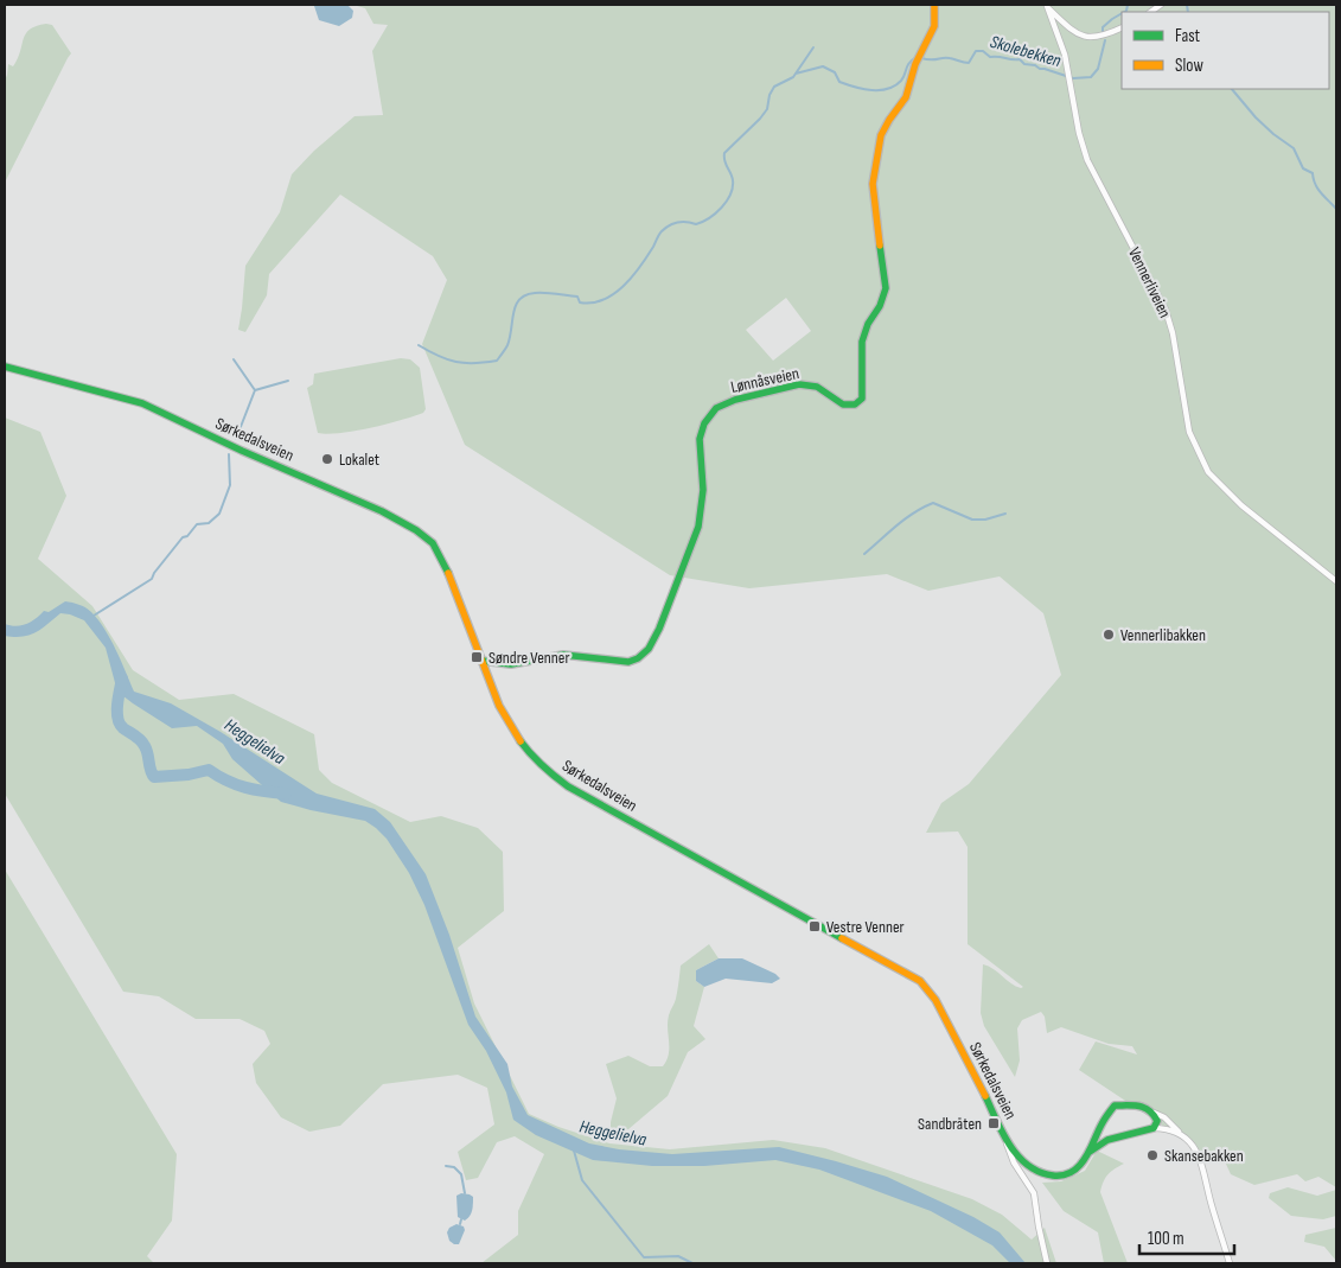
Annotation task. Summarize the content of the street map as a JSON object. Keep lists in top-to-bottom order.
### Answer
{
  "streets": {
    "street": ["Vennerliveien", "Lønnåsveien", "Sørkedalsveien"]
  },
  "crossings": [
    ["Lønnåsveien", "Sørkedalsveien"]
  ],
  "water": ["Skolebekken", "Heggelielva"],
  "places": {
    "other": ["Lokalet", "Vennerlibakken", "Skansebakken"],
    "transit": ["Søndre Venner", "Vestre Venner", "Sandbråten"]
  },
  "legend": ["Fast", "Slow"],
  "scale_bar": "100 m"
}
